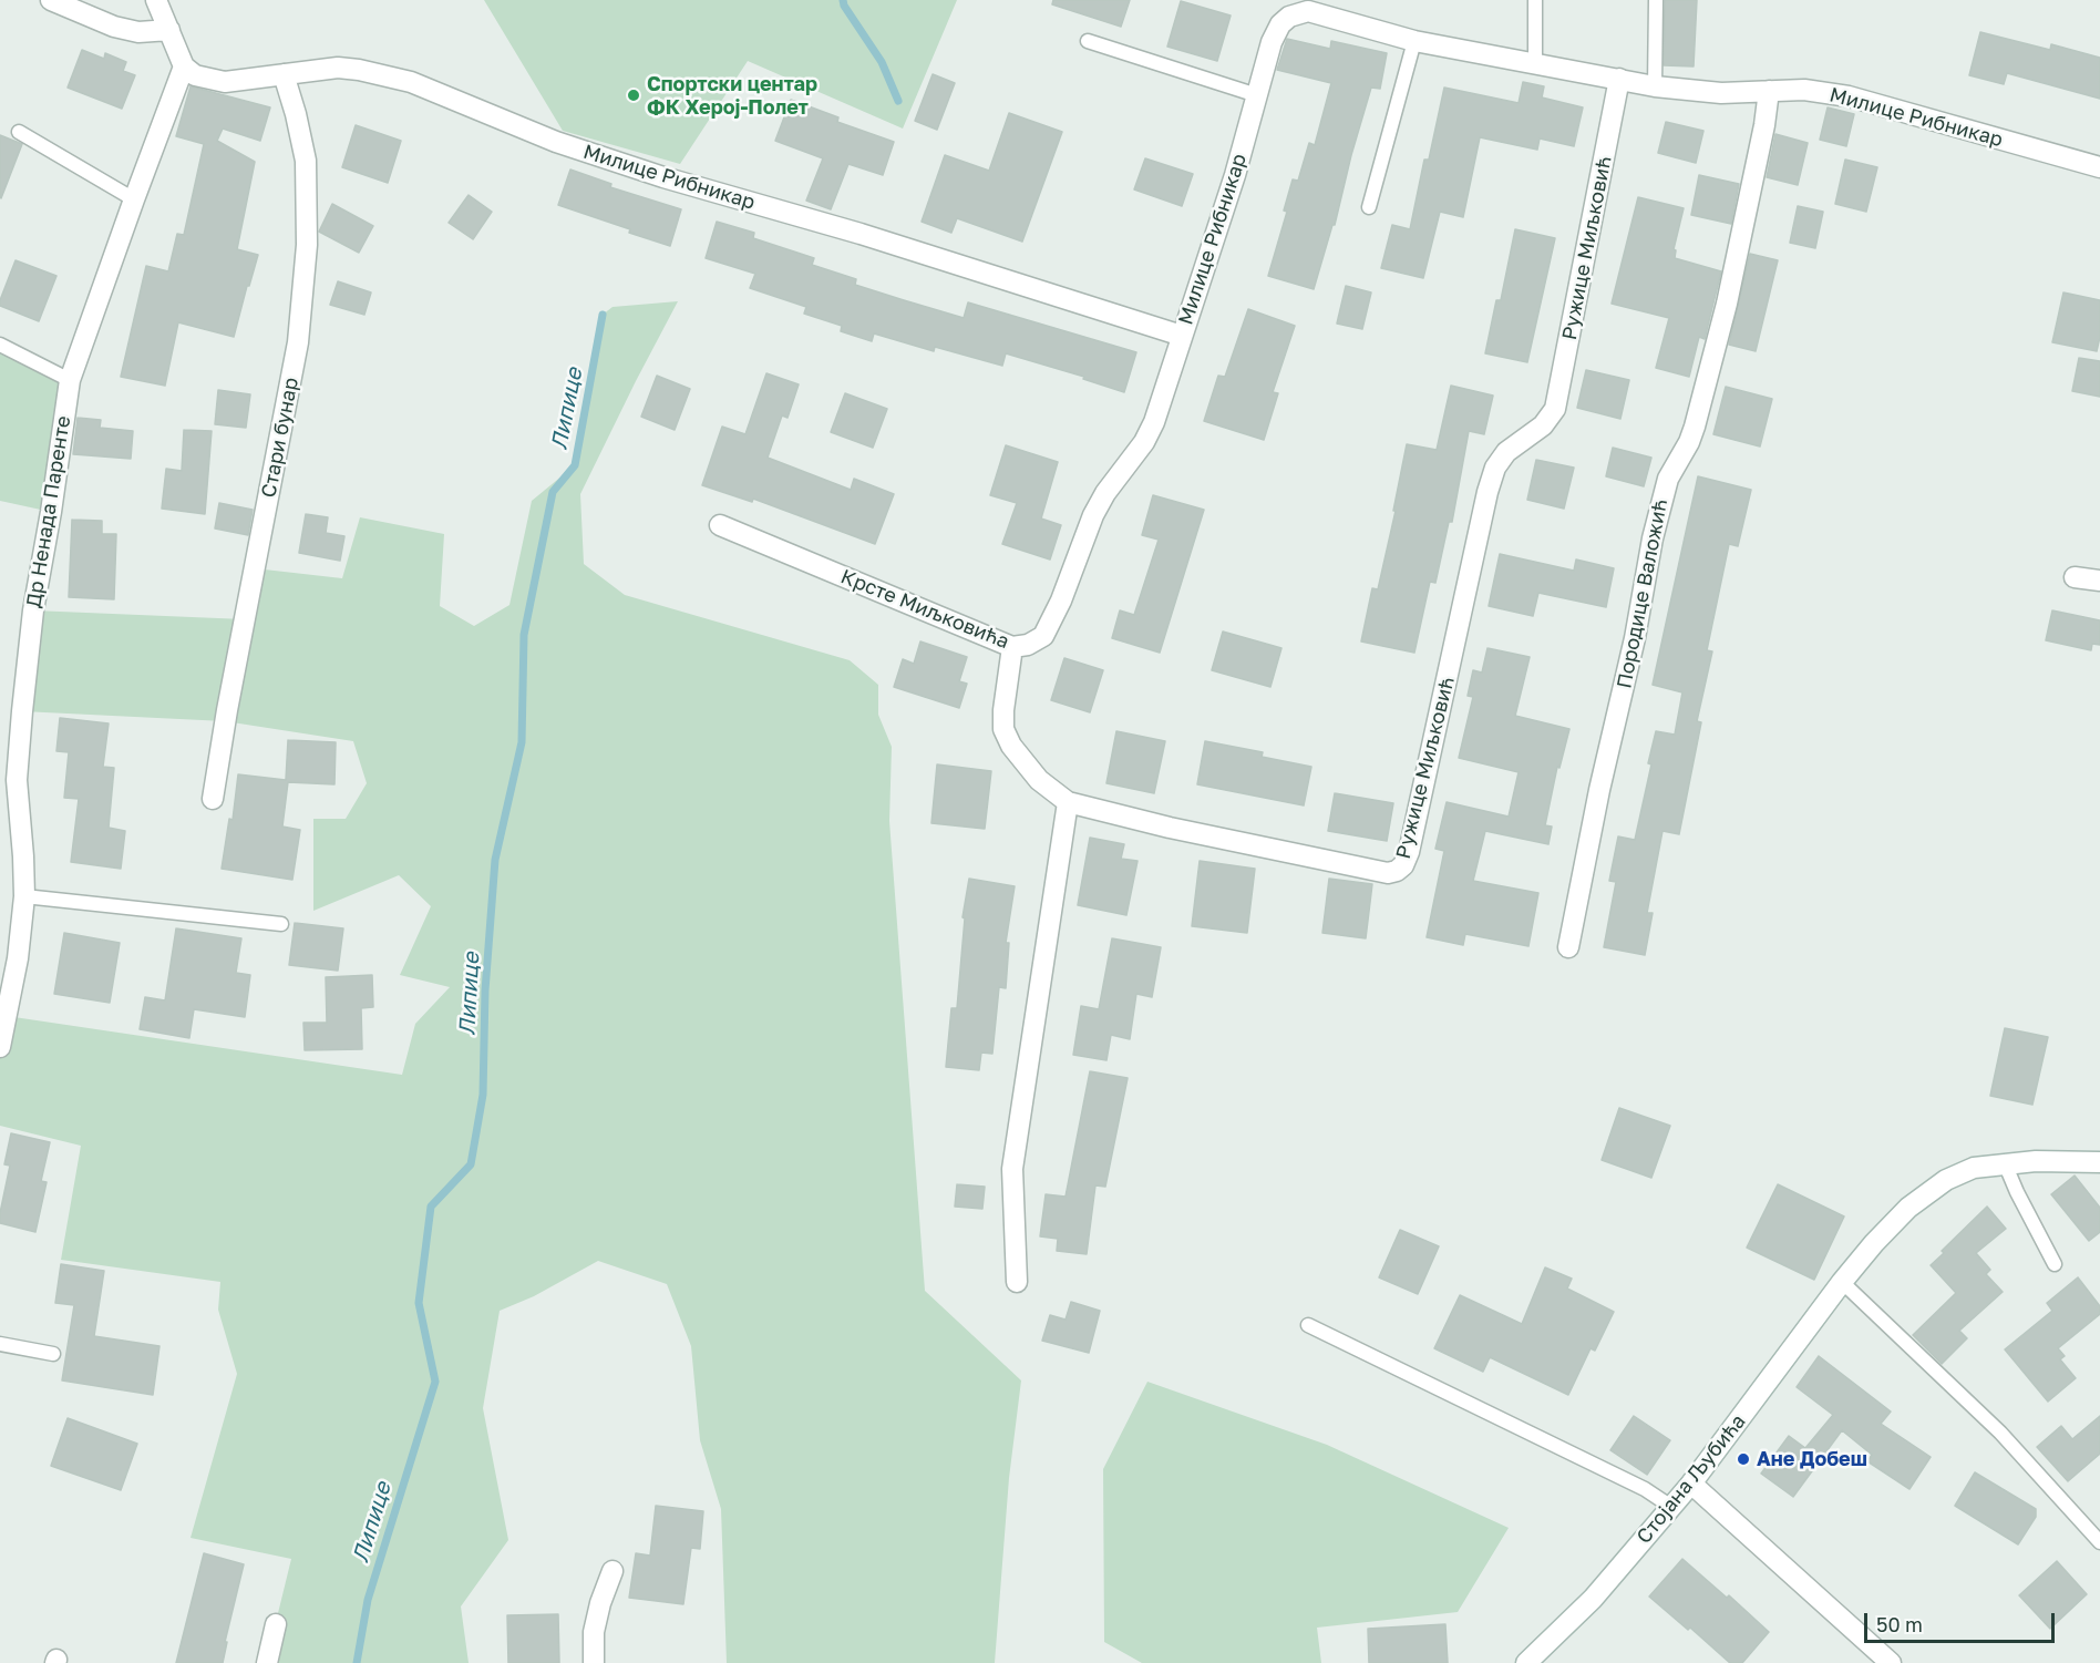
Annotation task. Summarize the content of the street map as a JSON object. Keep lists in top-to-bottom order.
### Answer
{
  "streets": {
    "street": [
      "Милице Рибникар",
      "Ружице Миљковић",
      "Стари бунар",
      "Др Ненада Паренте",
      "Породице Валожић",
      "Крсте Миљковића",
      "Стојана Љубића"
    ]
  },
  "crossings": [
    ["Милице Рибникар", "Ружице Миљковић"],
    ["Милице Рибникар", "Стари бунар"],
    ["Милице Рибникар", "Др Ненада Паренте"],
    ["Милице Рибникар", "Породице Валожић"],
    ["Милице Рибникар", "Крсте Миљковића"]
  ],
  "water": ["Липице"],
  "places": ["Спортски центар ФК Херој-Полет", "Ане Добеш"],
  "scale_bar": "50 m"
}
